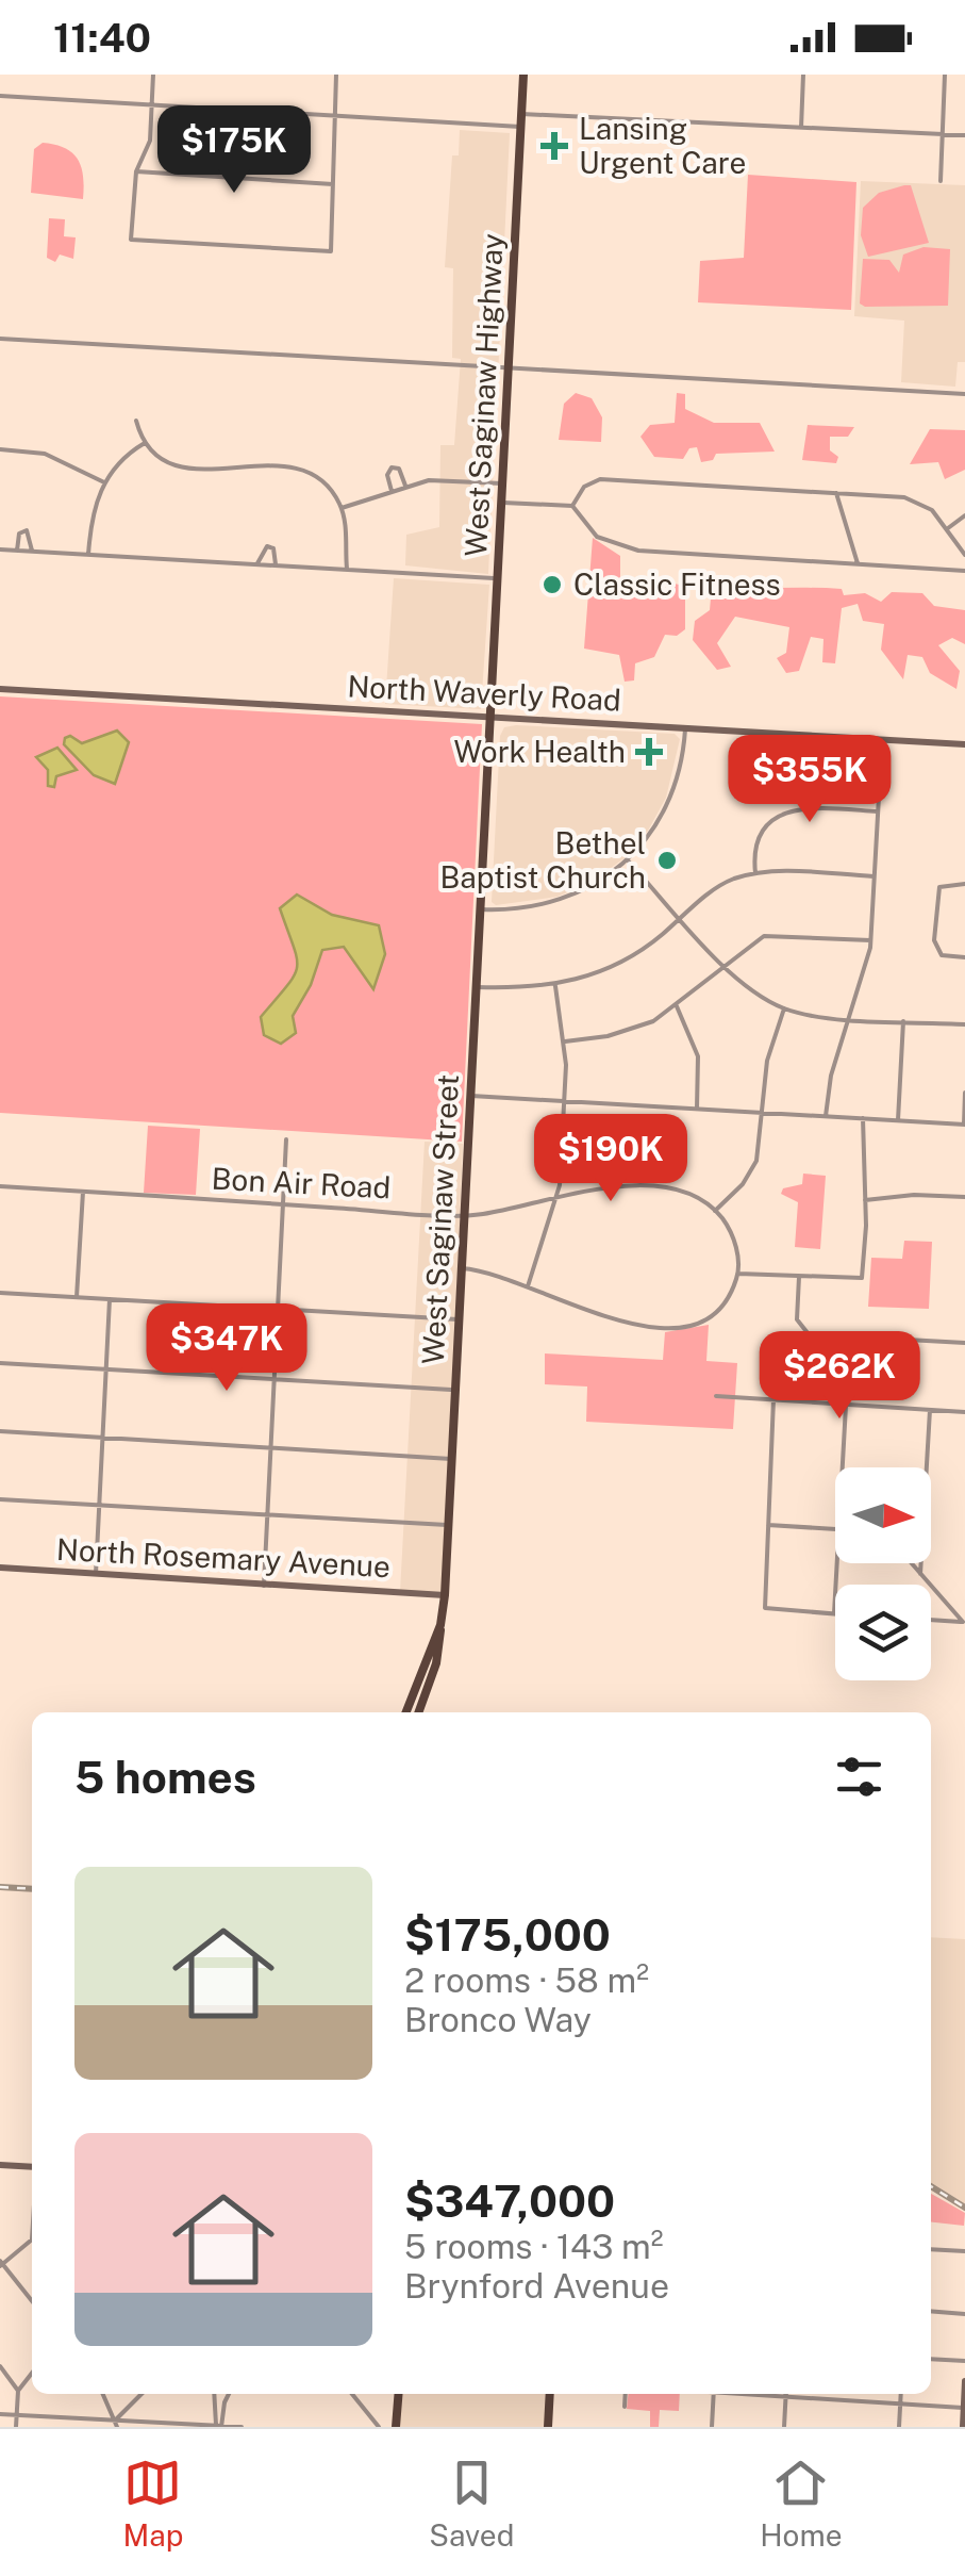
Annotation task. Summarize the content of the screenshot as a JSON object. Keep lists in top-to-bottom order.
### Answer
{
  "streets": {
    "main road": [
      "West Saginaw Highway",
      "North Waverly Road",
      "West Saginaw Street",
      "North Rosemary Avenue"
    ],
    "street": ["Bon Air Road"]
  },
  "crossings": [
    ["West Saginaw Highway", "North Waverly Road"],
    ["West Saginaw Highway", "West Saginaw Street"],
    ["North Waverly Road", "West Saginaw Street"],
    ["Bon Air Road", "West Saginaw Street"],
    ["West Saginaw Street", "North Rosemary Avenue"]
  ],
  "places": {
    "health": ["Lansing Urgent Care", "Work Health"],
    "other": ["Classic Fitness", "Bethel Baptist Church"]
  },
  "north": "right",
  "page": {
    "status": "11:40",
    "price": [
      "$175K",
      "$355K",
      "$190K",
      "$347K",
      "$262K"
    ],
    "heading": "5 homes",
    "list": [
      {
        "name": "$175,000",
        "note": "2 rooms · 58 m² · Bronco Way"
      },
      {
        "name": "$347,000",
        "note": "5 rooms · 143 m² · Brynford Avenue"
      }
    ],
    "tabs": ["Map", "Saved", "Home"]
  }
}
